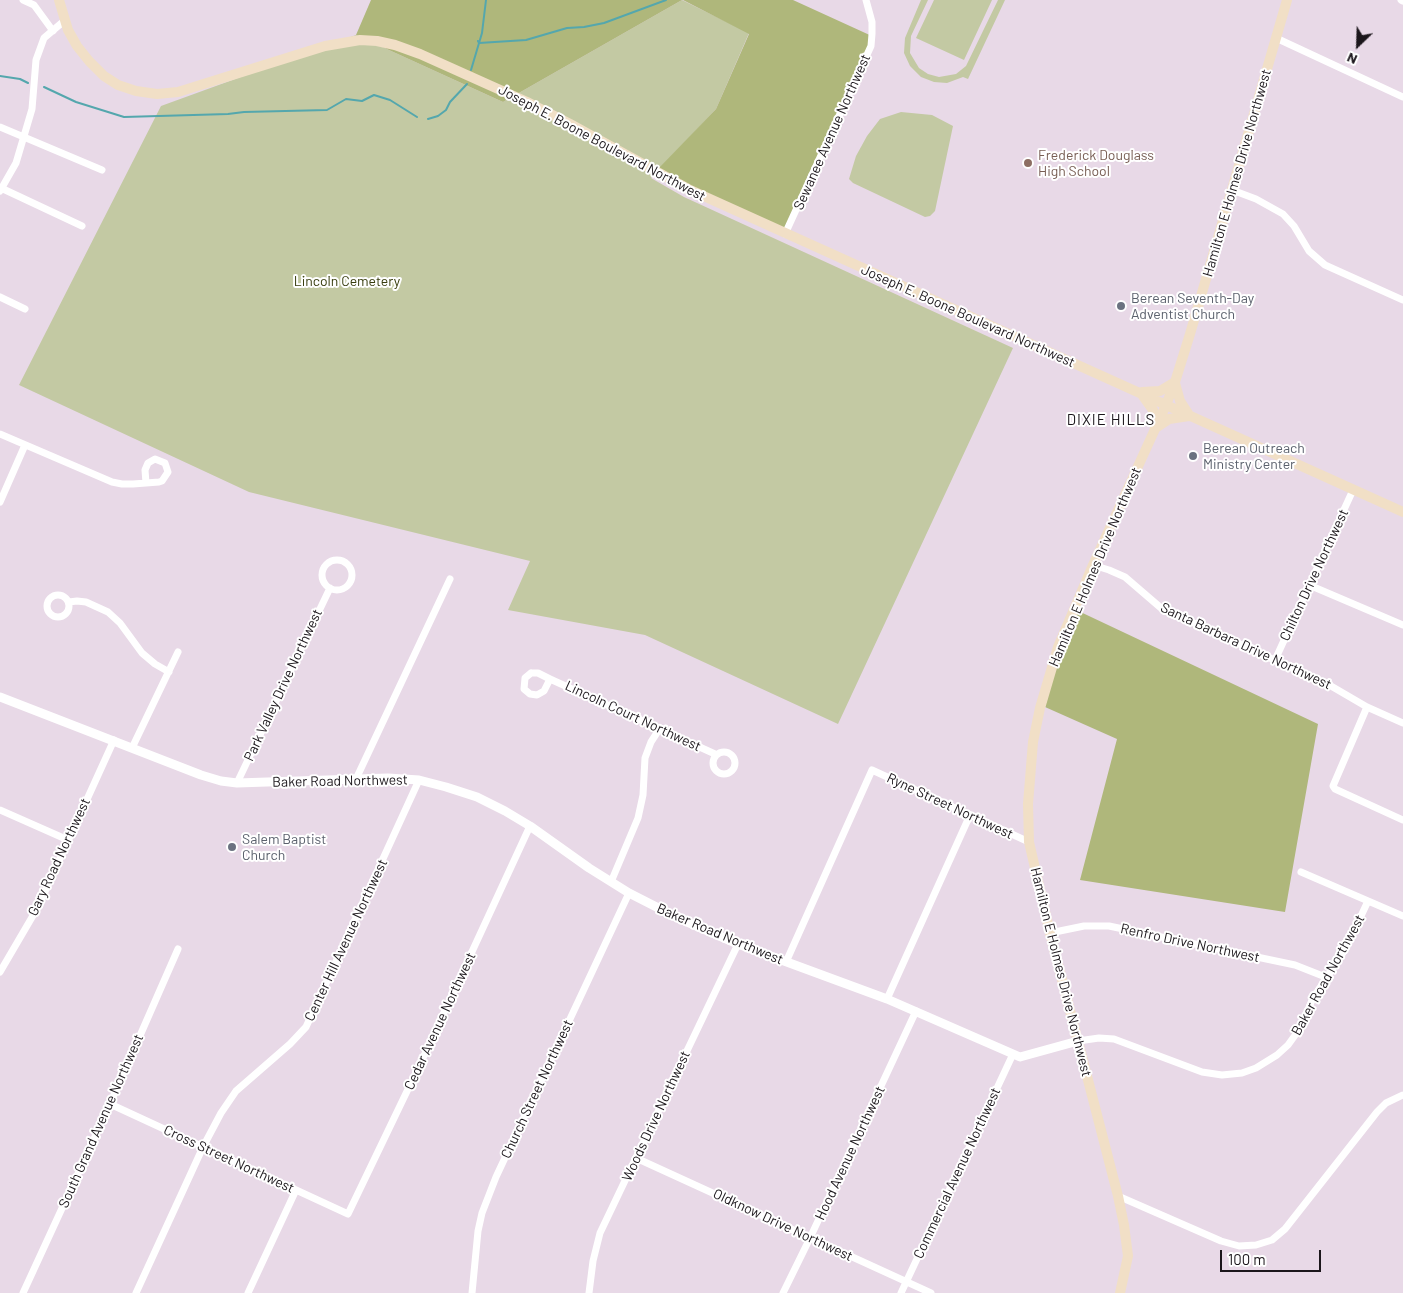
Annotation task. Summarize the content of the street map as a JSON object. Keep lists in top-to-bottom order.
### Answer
{
  "streets": {
    "main road": ["Joseph E. Boone Boulevard Northwest", "Hamilton E Holmes Drive Northwest"],
    "street": [
      "Sewanee Avenue Northwest",
      "Chilton Drive Northwest",
      "Santa Barbara Drive Northwest",
      "Park Valley Drive Northwest",
      "Lincoln Court Northwest",
      "Baker Road Northwest",
      "Ryne Street Northwest",
      "Gary Road Northwest",
      "Center Hill Avenue Northwest",
      "Renfro Drive Northwest",
      "Cedar Avenue Northwest",
      "Church Street Northwest",
      "Woods Drive Northwest",
      "South Grand Avenue Northwest",
      "Hood Avenue Northwest",
      "Cross Street Northwest",
      "Commercial Avenue Northwest",
      "Oldknow Drive Northwest"
    ]
  },
  "crossings": [
    ["Sewanee Avenue Northwest", "Joseph E. Boone Boulevard Northwest"],
    ["Joseph E. Boone Boulevard Northwest", "Hamilton E Holmes Drive Northwest"],
    ["Joseph E. Boone Boulevard Northwest", "Chilton Drive Northwest"],
    ["Hamilton E Holmes Drive Northwest", "Santa Barbara Drive Northwest"],
    ["Hamilton E Holmes Drive Northwest", "Baker Road Northwest"],
    ["Hamilton E Holmes Drive Northwest", "Ryne Street Northwest"],
    ["Hamilton E Holmes Drive Northwest", "Renfro Drive Northwest"],
    ["Chilton Drive Northwest", "Santa Barbara Drive Northwest"],
    ["Park Valley Drive Northwest", "Baker Road Northwest"],
    ["Baker Road Northwest", "Ryne Street Northwest"],
    ["Baker Road Northwest", "Gary Road Northwest"],
    ["Baker Road Northwest", "Center Hill Avenue Northwest"],
    ["Baker Road Northwest", "Renfro Drive Northwest"],
    ["Baker Road Northwest", "Cedar Avenue Northwest"],
    ["Baker Road Northwest", "Church Street Northwest"],
    ["Baker Road Northwest", "Woods Drive Northwest"],
    ["Baker Road Northwest", "Hood Avenue Northwest"],
    ["Baker Road Northwest", "Commercial Avenue Northwest"],
    ["Center Hill Avenue Northwest", "Cross Street Northwest"],
    ["Cedar Avenue Northwest", "Cross Street Northwest"],
    ["Woods Drive Northwest", "Oldknow Drive Northwest"],
    ["South Grand Avenue Northwest", "Cross Street Northwest"],
    ["Hood Avenue Northwest", "Oldknow Drive Northwest"],
    ["Commercial Avenue Northwest", "Oldknow Drive Northwest"]
  ],
  "districts": ["DIXIE HILLS"],
  "parks": ["Lincoln Cemetery"],
  "places": [
    "Frederick Douglass High School",
    "Berean Seventh-Day Adventist Church",
    "Berean Outreach Ministry Center",
    "Salem Baptist Church"
  ],
  "scale_bar": "100 m",
  "north": "bottom left"
}
